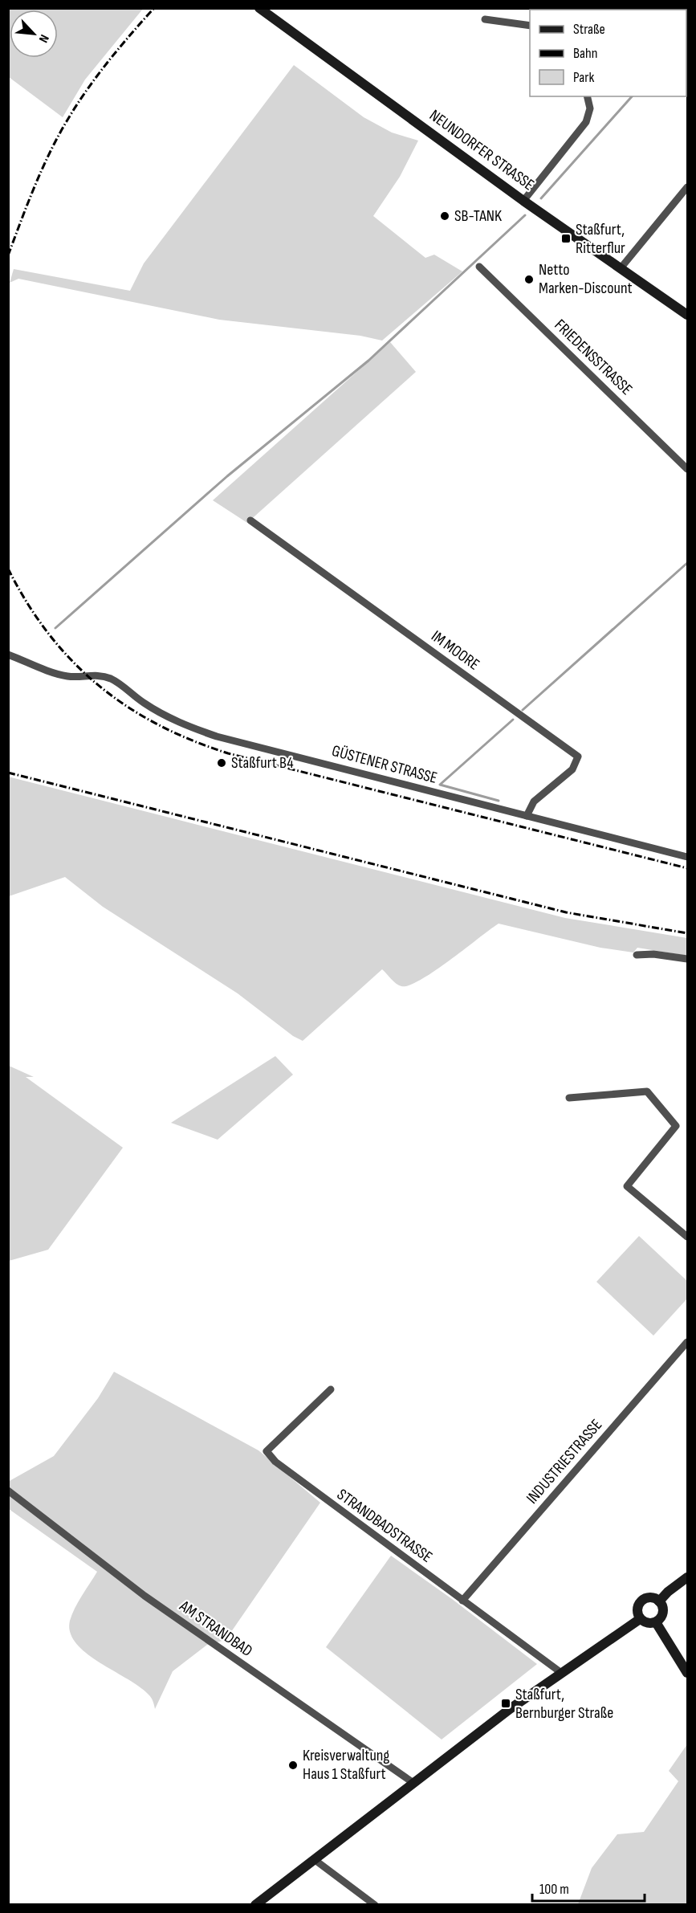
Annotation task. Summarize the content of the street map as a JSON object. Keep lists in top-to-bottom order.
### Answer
{
  "streets": {
    "main road": ["NEUNDORFER STRASSE"],
    "street": [
      "FRIEDENSSTRASSE",
      "IM MOORE",
      "GÜSTENER STRASSE",
      "INDUSTRIESTRASSE",
      "STRANDBADSTRASSE",
      "AM STRANDBAD"
    ]
  },
  "crossings": [
    ["IM MOORE", "GÜSTENER STRASSE"],
    ["INDUSTRIESTRASSE", "STRANDBADSTRASSE"]
  ],
  "places": {
    "other": [
      "SB-TANK",
      "Netto Marken-Discount",
      "Staßfurt B4",
      "Kreisverwaltung Haus 1 Staßfurt"
    ],
    "transit": ["Staßfurt, Ritterflur", "Staßfurt, Bernburger Straße"]
  },
  "legend": ["Straße", "Bahn", "Park"],
  "scale_bar": "100 m",
  "north": "bottom right"
}
